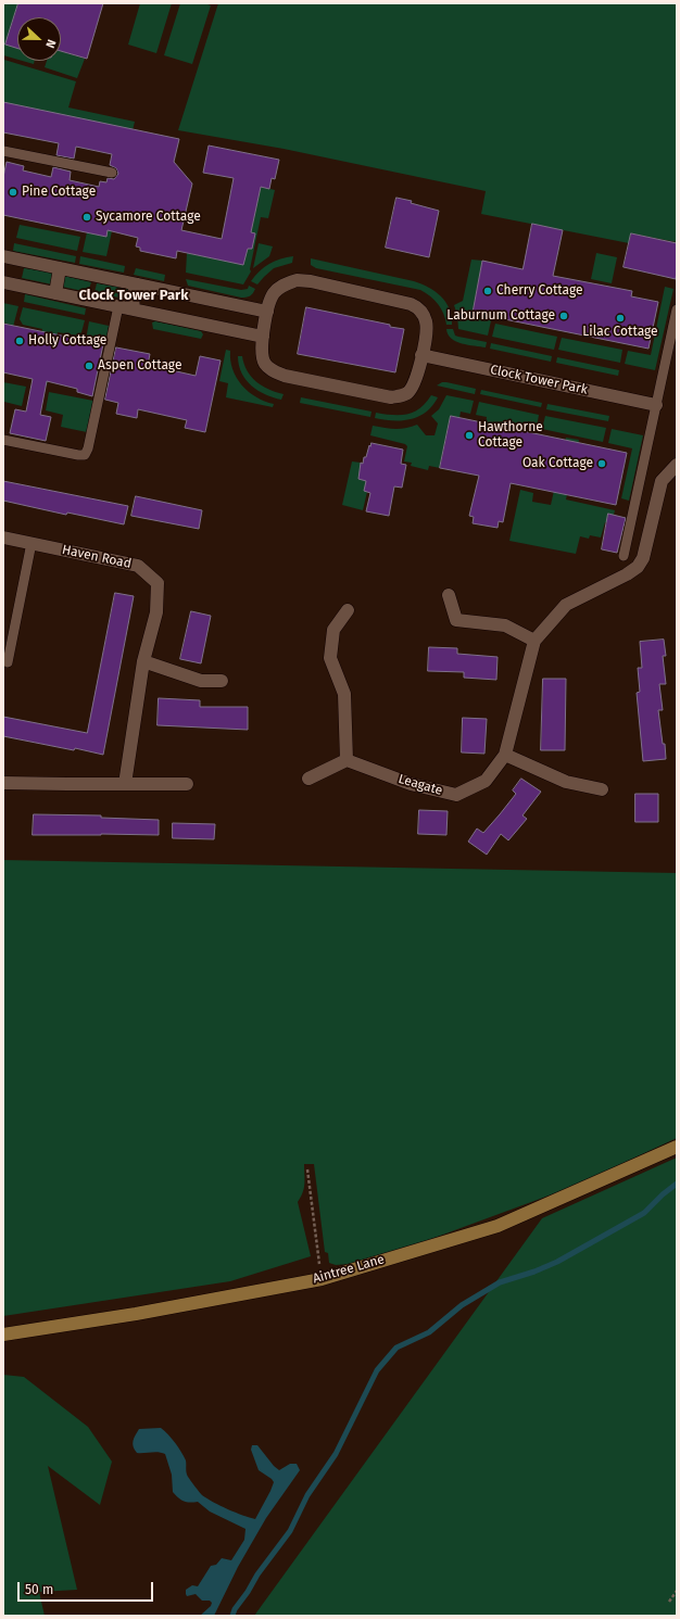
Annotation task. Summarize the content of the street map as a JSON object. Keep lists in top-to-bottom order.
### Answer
{
  "streets": {
    "main road": ["Aintree Lane"],
    "street": ["Clock Tower Park", "Haven Road", "Leagate"]
  },
  "districts": ["Clock Tower Park"],
  "places": [
    "Pine Cottage",
    "Sycamore Cottage",
    "Cherry Cottage",
    "Laburnum Cottage",
    "Lilac Cottage",
    "Holly Cottage",
    "Aspen Cottage",
    "Hawthorne Cottage",
    "Oak Cottage"
  ],
  "scale_bar": "50 m",
  "north": "right"
}
